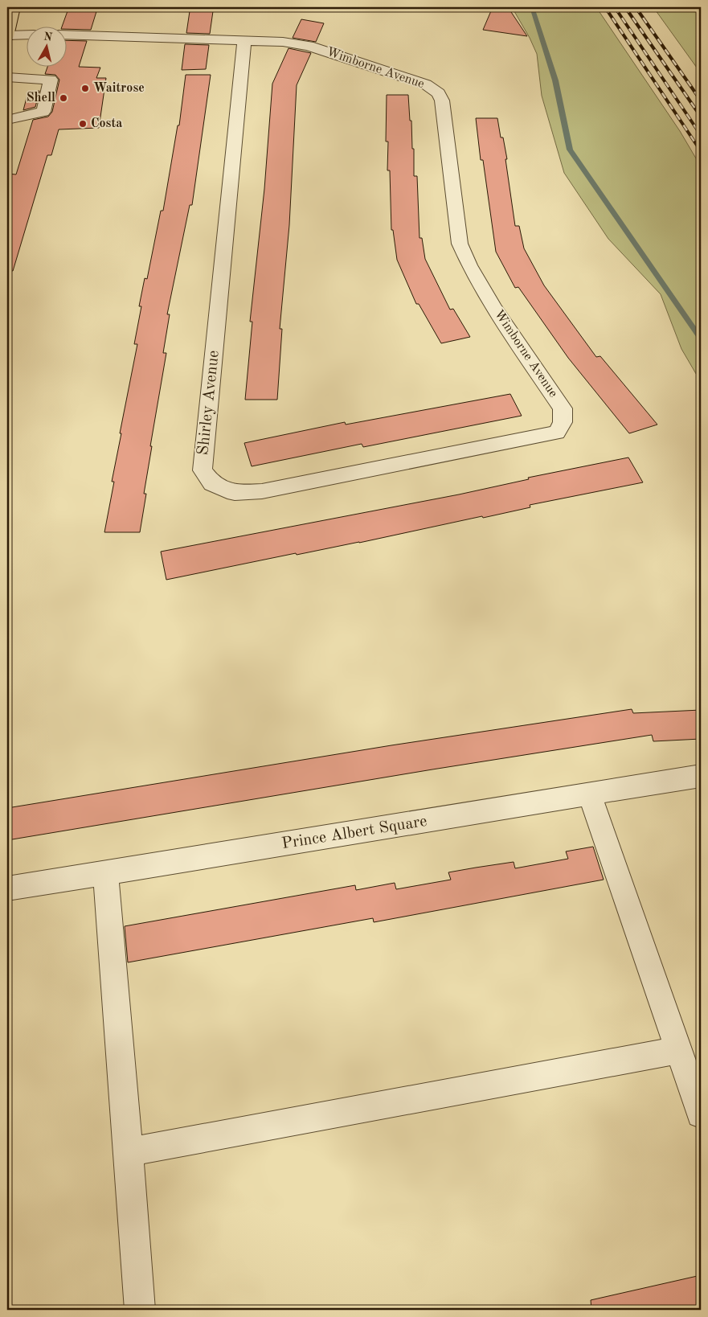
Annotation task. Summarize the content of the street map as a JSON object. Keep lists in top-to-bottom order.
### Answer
{
  "streets": {
    "street": ["Wimborne Avenue", "Shirley Avenue", "Prince Albert Square"]
  },
  "crossings": [
    ["Wimborne Avenue", "Shirley Avenue"]
  ],
  "places": ["Waitrose", "Shell", "Costa"],
  "north": "top"
}
